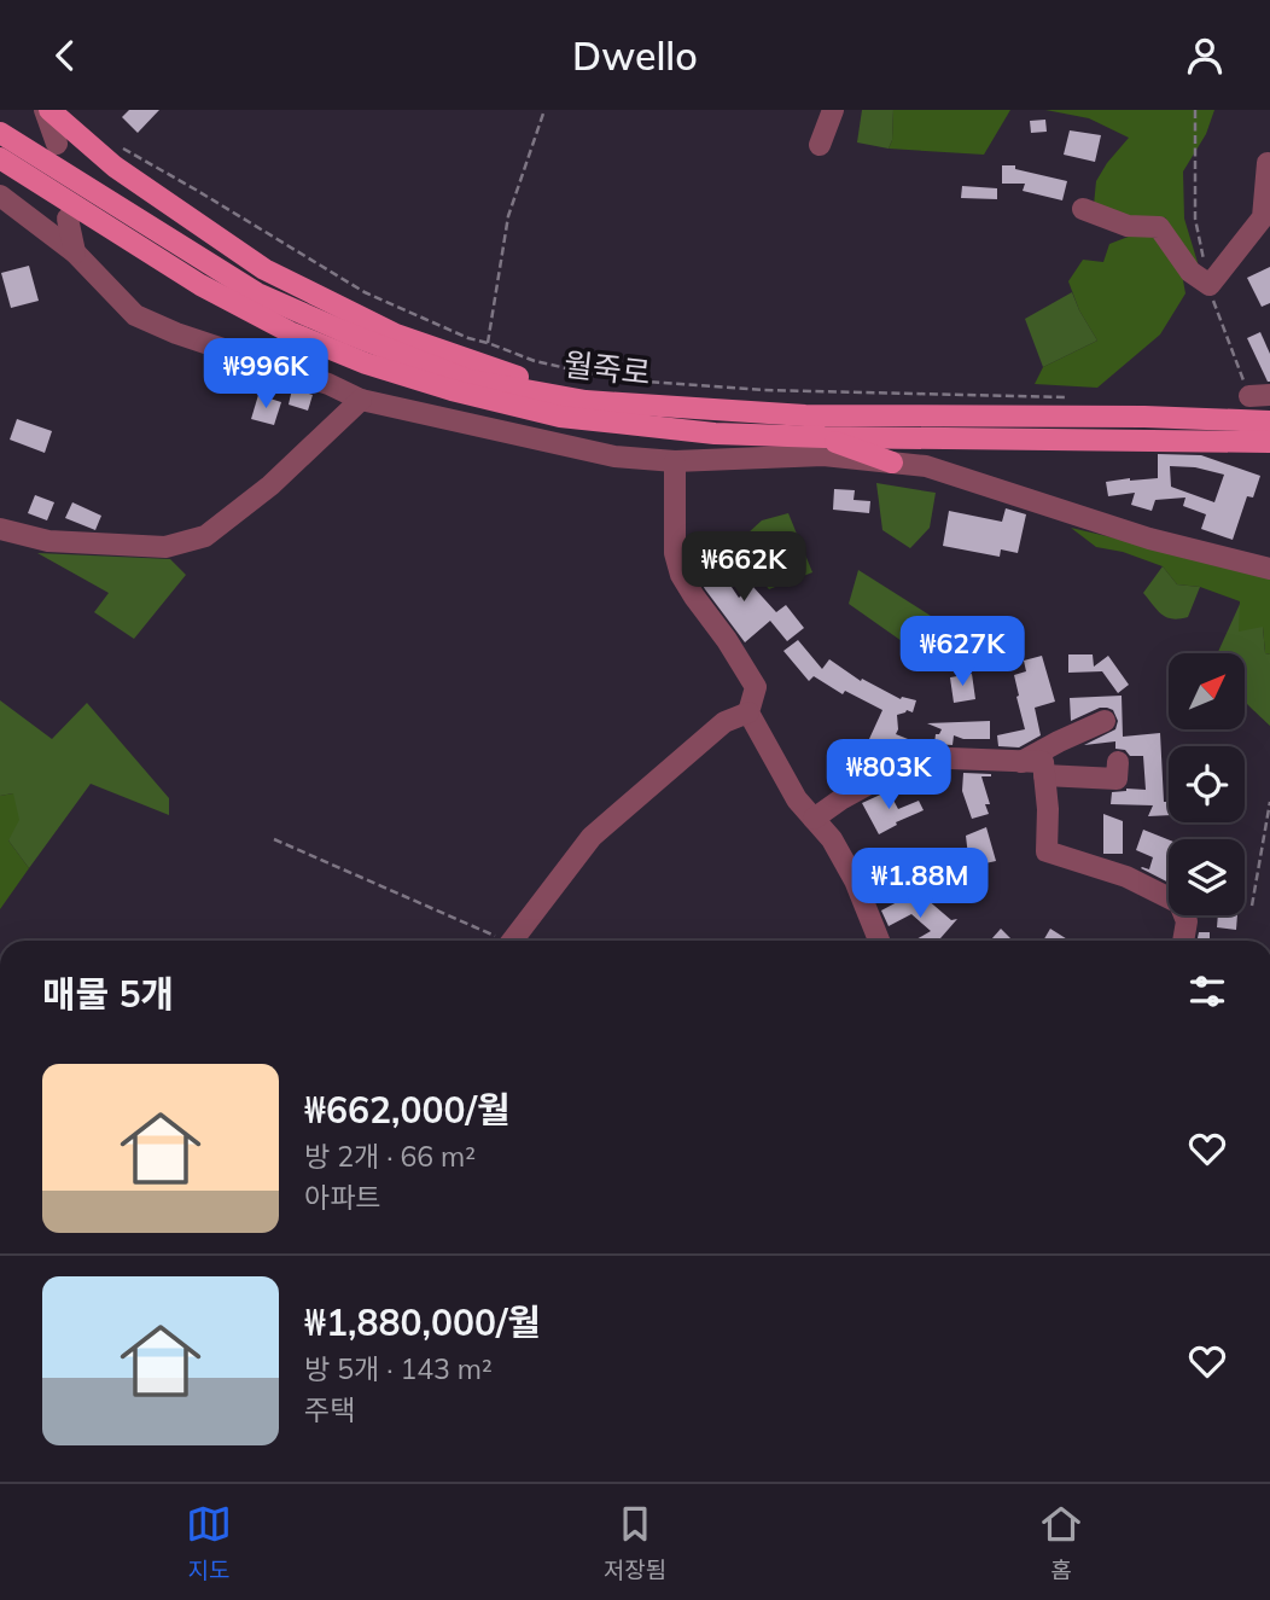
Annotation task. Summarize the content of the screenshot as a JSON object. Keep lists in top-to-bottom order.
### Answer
{
  "streets": {
    "main road": ["월죽로"]
  },
  "north": "top right",
  "page": {
    "header": "Dwello",
    "price": [
      "₩996K",
      "₩662K",
      "₩627K",
      "₩803K",
      "₩1.88M"
    ],
    "heading": "매물 5개",
    "list": [
      {
        "name": "₩662,000/월",
        "note": "방 2개 · 66 m² · 아파트"
      },
      {
        "name": "₩1,880,000/월",
        "note": "방 5개 · 143 m² · 주택"
      }
    ],
    "tabs": ["지도", "저장됨", "홈"]
  }
}
